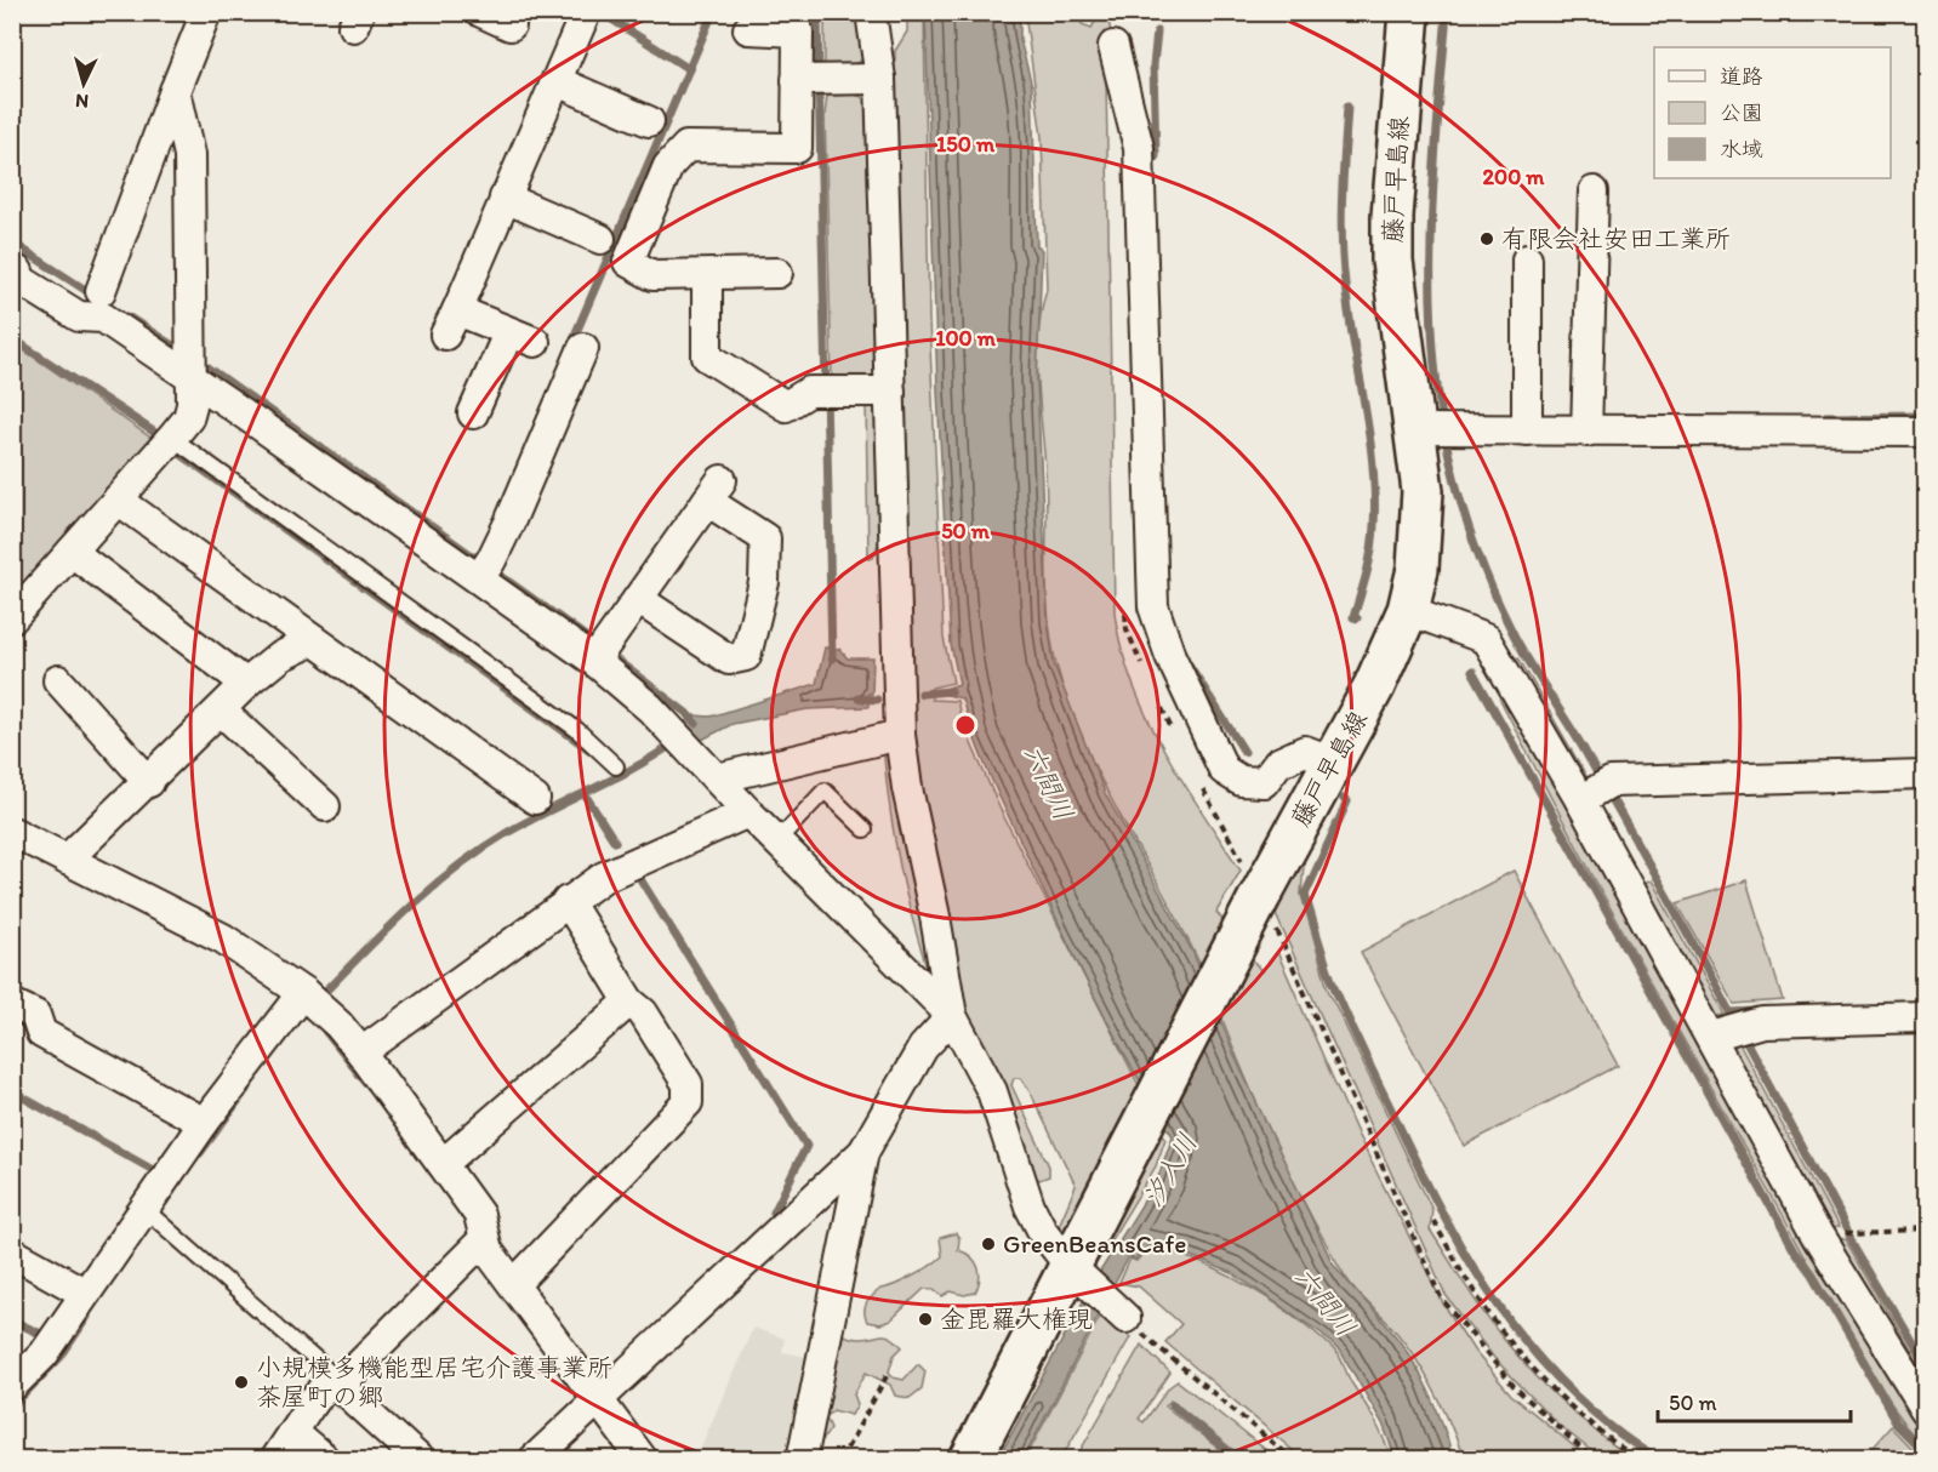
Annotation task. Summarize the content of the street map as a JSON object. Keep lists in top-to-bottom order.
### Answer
{
  "streets": {
    "main road": ["藤戸早島線"]
  },
  "water": ["六間川", "汐入川"],
  "places": [
    "有限会社安田工業所",
    "GreenBeansCafe",
    "金毘羅大権現",
    "小規模多機能型居宅介護事業所 茶屋町の郷"
  ],
  "legend": ["道路", "公園", "水域"],
  "scale_bar": "50 m",
  "north": "bottom",
  "rings": [
    "150 m",
    "200 m",
    "100 m",
    "50 m"
  ]
}
